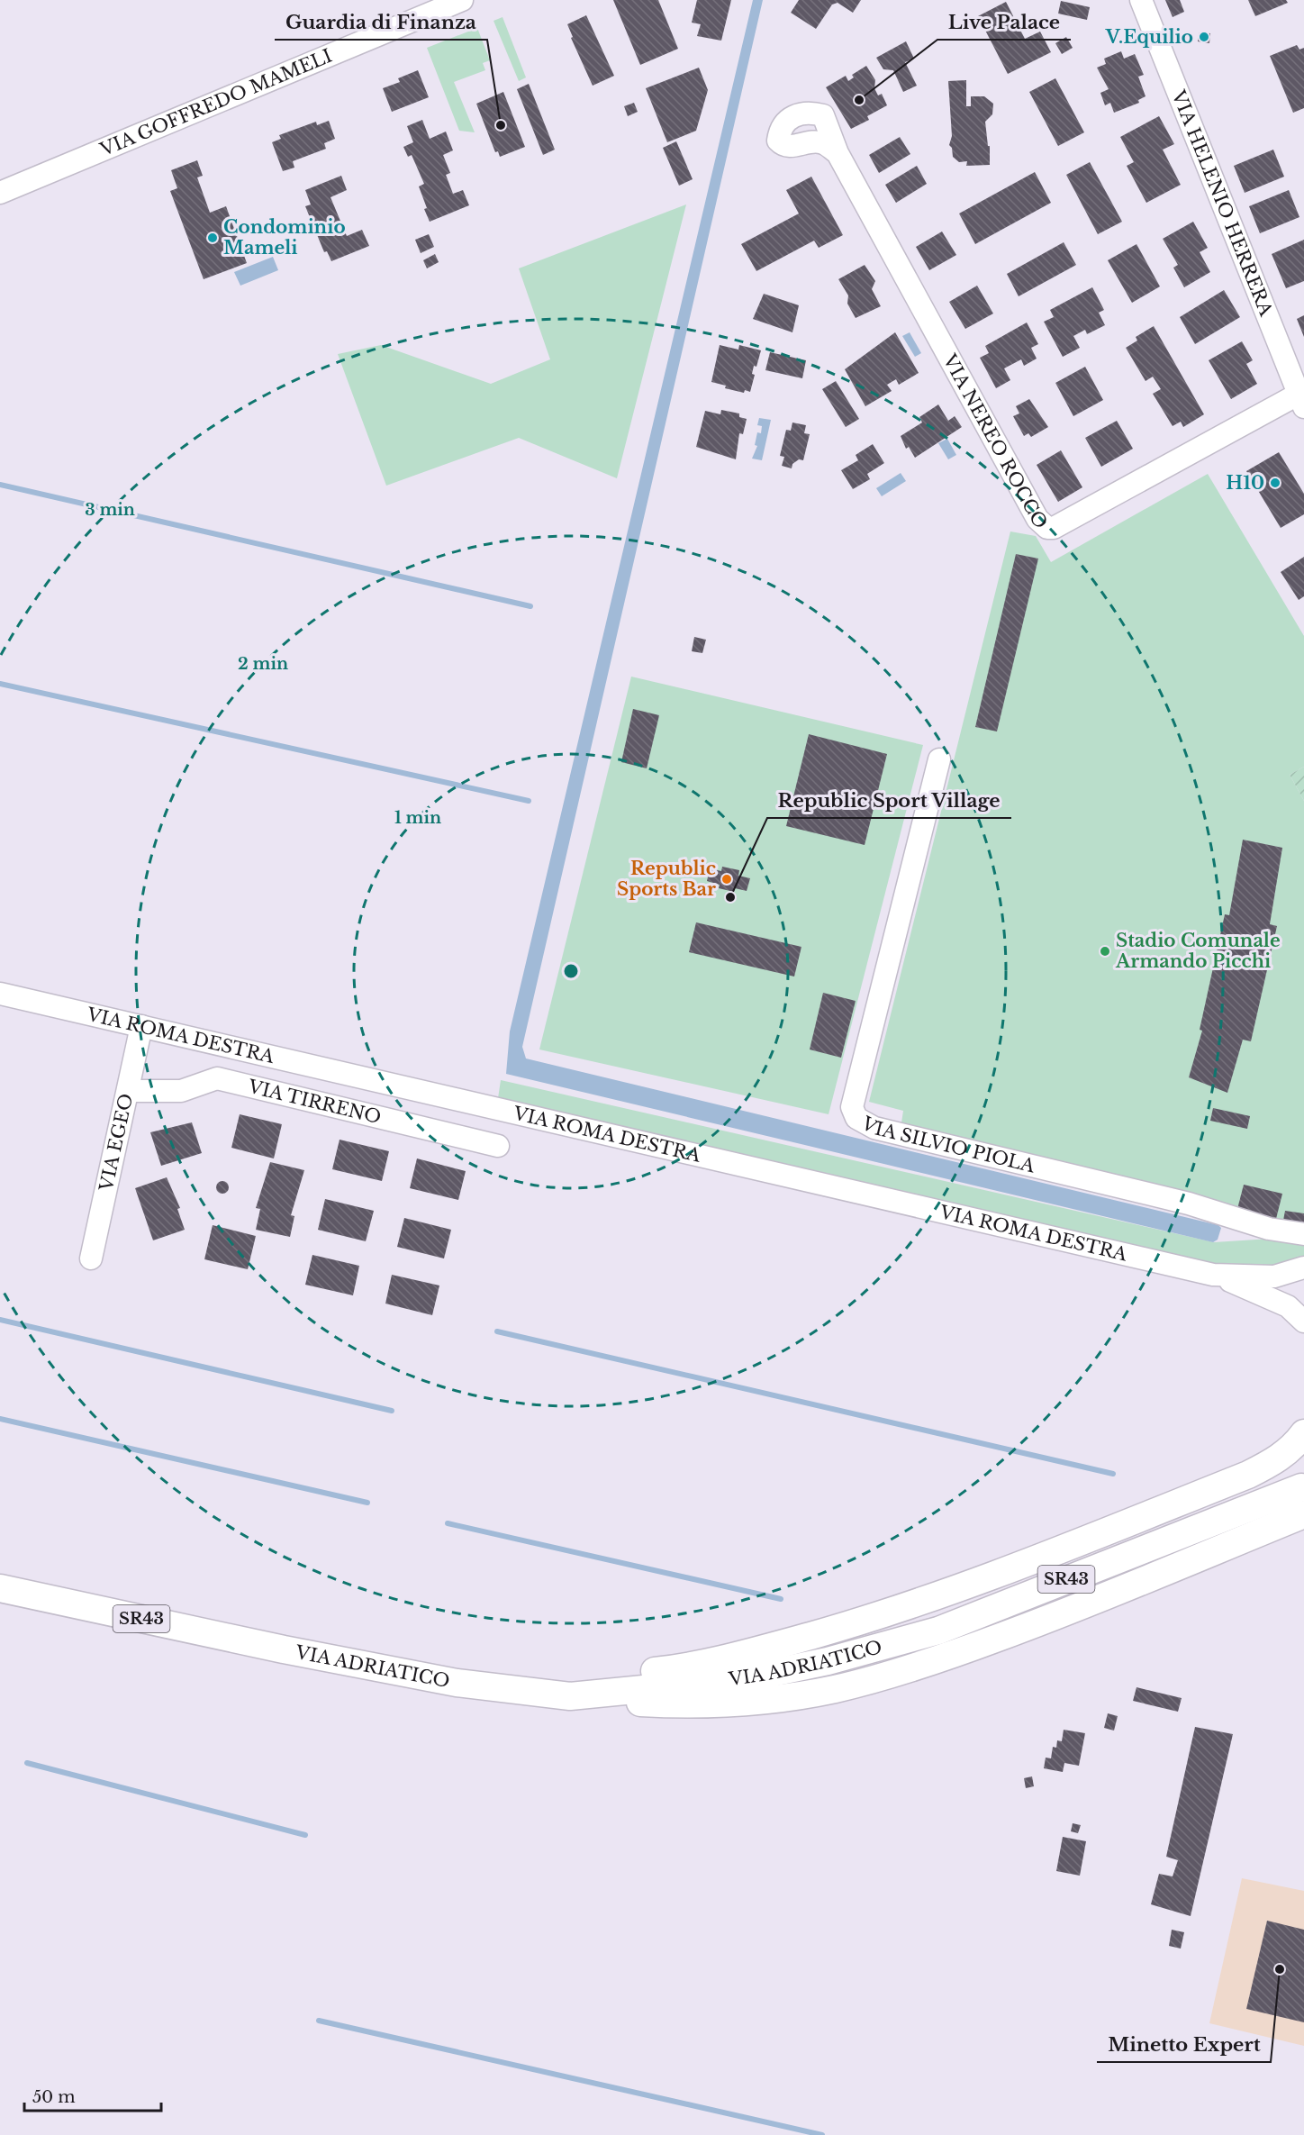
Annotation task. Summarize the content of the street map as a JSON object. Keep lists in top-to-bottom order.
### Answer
{
  "streets": {
    "main road": ["SR43", "VIA ADRIATICO"],
    "street": [
      "VIA GOFFREDO MAMELI",
      "VIA HELENIO HERRERA",
      "VIA NEREO ROCCO",
      "VIA ROMA DESTRA",
      "VIA TIRRENO",
      "VIA SILVIO PIOLA",
      "VIA EGEO"
    ]
  },
  "crossings": [
    ["VIA HELENIO HERRERA", "VIA NEREO ROCCO"],
    ["VIA ROMA DESTRA", "VIA EGEO"],
    ["VIA TIRRENO", "VIA EGEO"]
  ],
  "places": [
    "V.Equilio",
    "Live Palace",
    "Guardia di Finanza",
    "Condominio Mameli",
    "H10",
    "Republic Sports Bar",
    "Republic Sport Village",
    "Stadio Comunale Armando Picchi",
    "Minetto Expert"
  ],
  "scale_bar": "50 m",
  "rings": ["3 min", "2 min", "1 min"]
}
